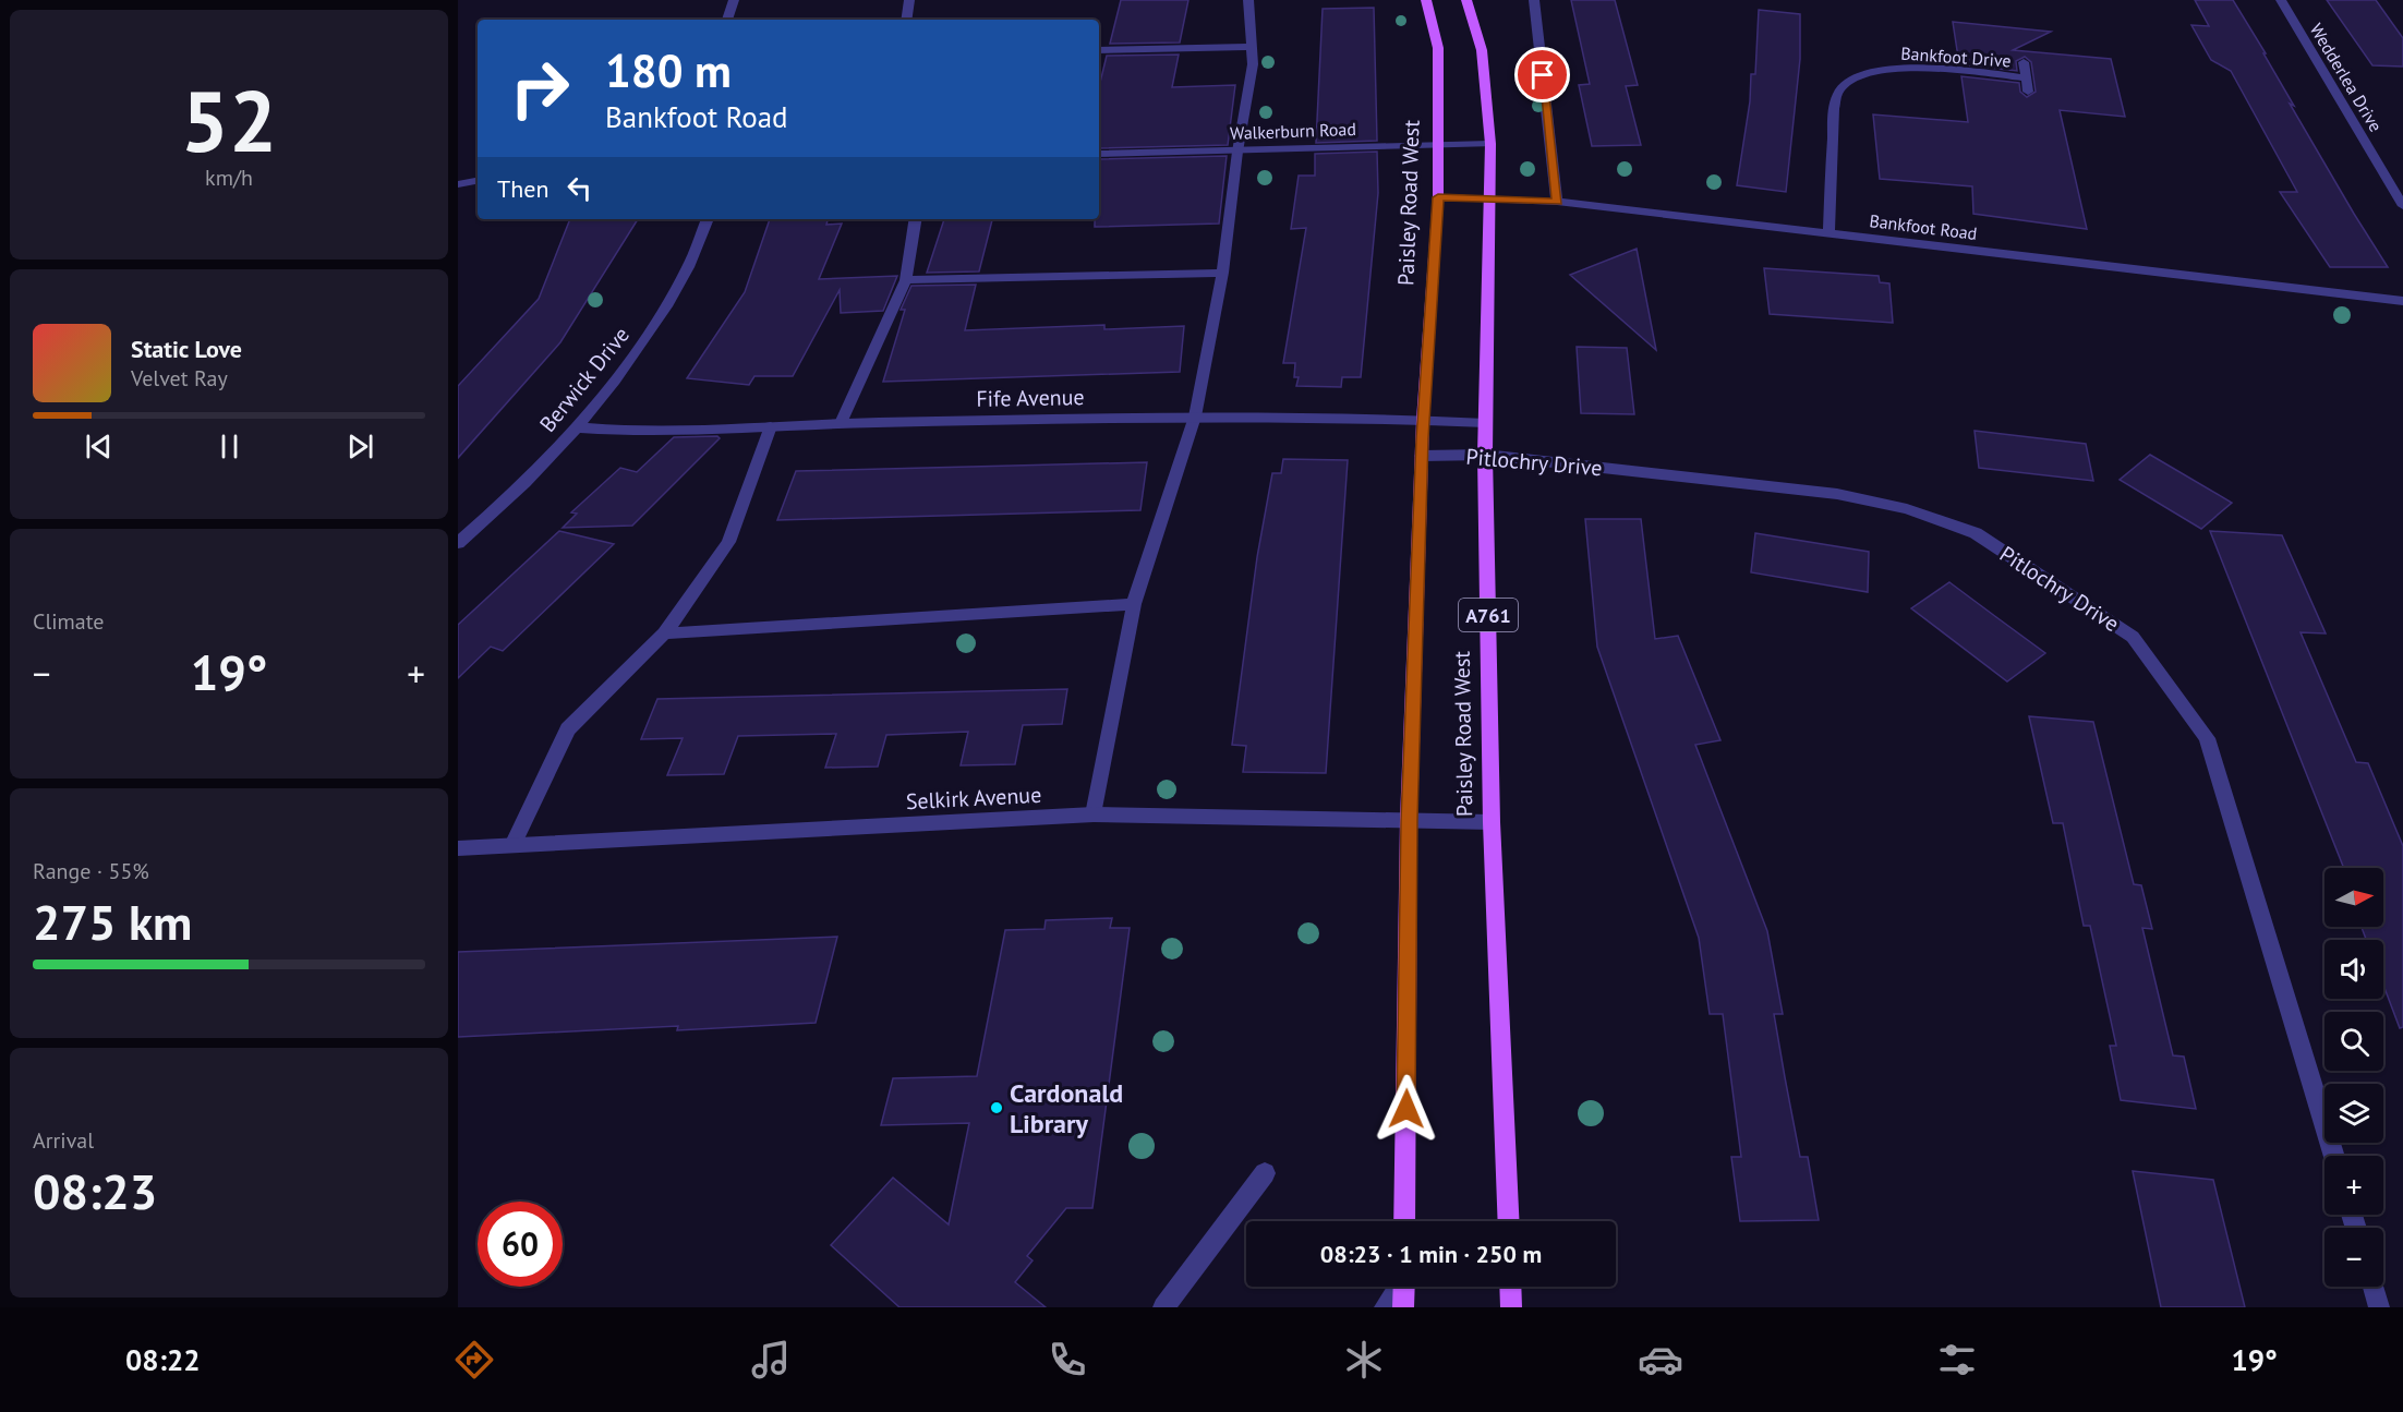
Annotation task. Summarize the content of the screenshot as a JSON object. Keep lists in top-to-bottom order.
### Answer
{
  "streets": {
    "main road": ["Paisley Road West", "A761"],
    "street": [
      "Bankfoot Drive",
      "Wedderlea Drive",
      "Walkerburn Road",
      "Bankfoot Road",
      "Berwick Drive",
      "Fife Avenue",
      "Pitlochry Drive",
      "Selkirk Avenue"
    ]
  },
  "crossings": [
    ["Bankfoot Drive", "Bankfoot Road"],
    ["Walkerburn Road", "Paisley Road West"],
    ["Paisley Road West", "Bankfoot Road"],
    ["Paisley Road West", "Fife Avenue"],
    ["Paisley Road West", "Pitlochry Drive"],
    ["Paisley Road West", "Selkirk Avenue"],
    ["Berwick Drive", "Fife Avenue"]
  ],
  "places": ["Cardonald Library"],
  "north": "right",
  "page": {
    "tile": [
      ["52", "km/h"],
      "Climate",
      ["Range · 55%", "275 km"],
      ["Arrival", "08:23"]
    ],
    "turn": ["180 m", "Bankfoot Road"],
    "then": "Then",
    "song": ["Static Love", "Velvet Ray"],
    "heat": ["−", "19°", "+"],
    "map_buttons": ["+", "−"],
    "limit": "60",
    "trip": "08:23 · 1 min · 250 m",
    "tabs": ["08:22", "19°"]
  }
}
